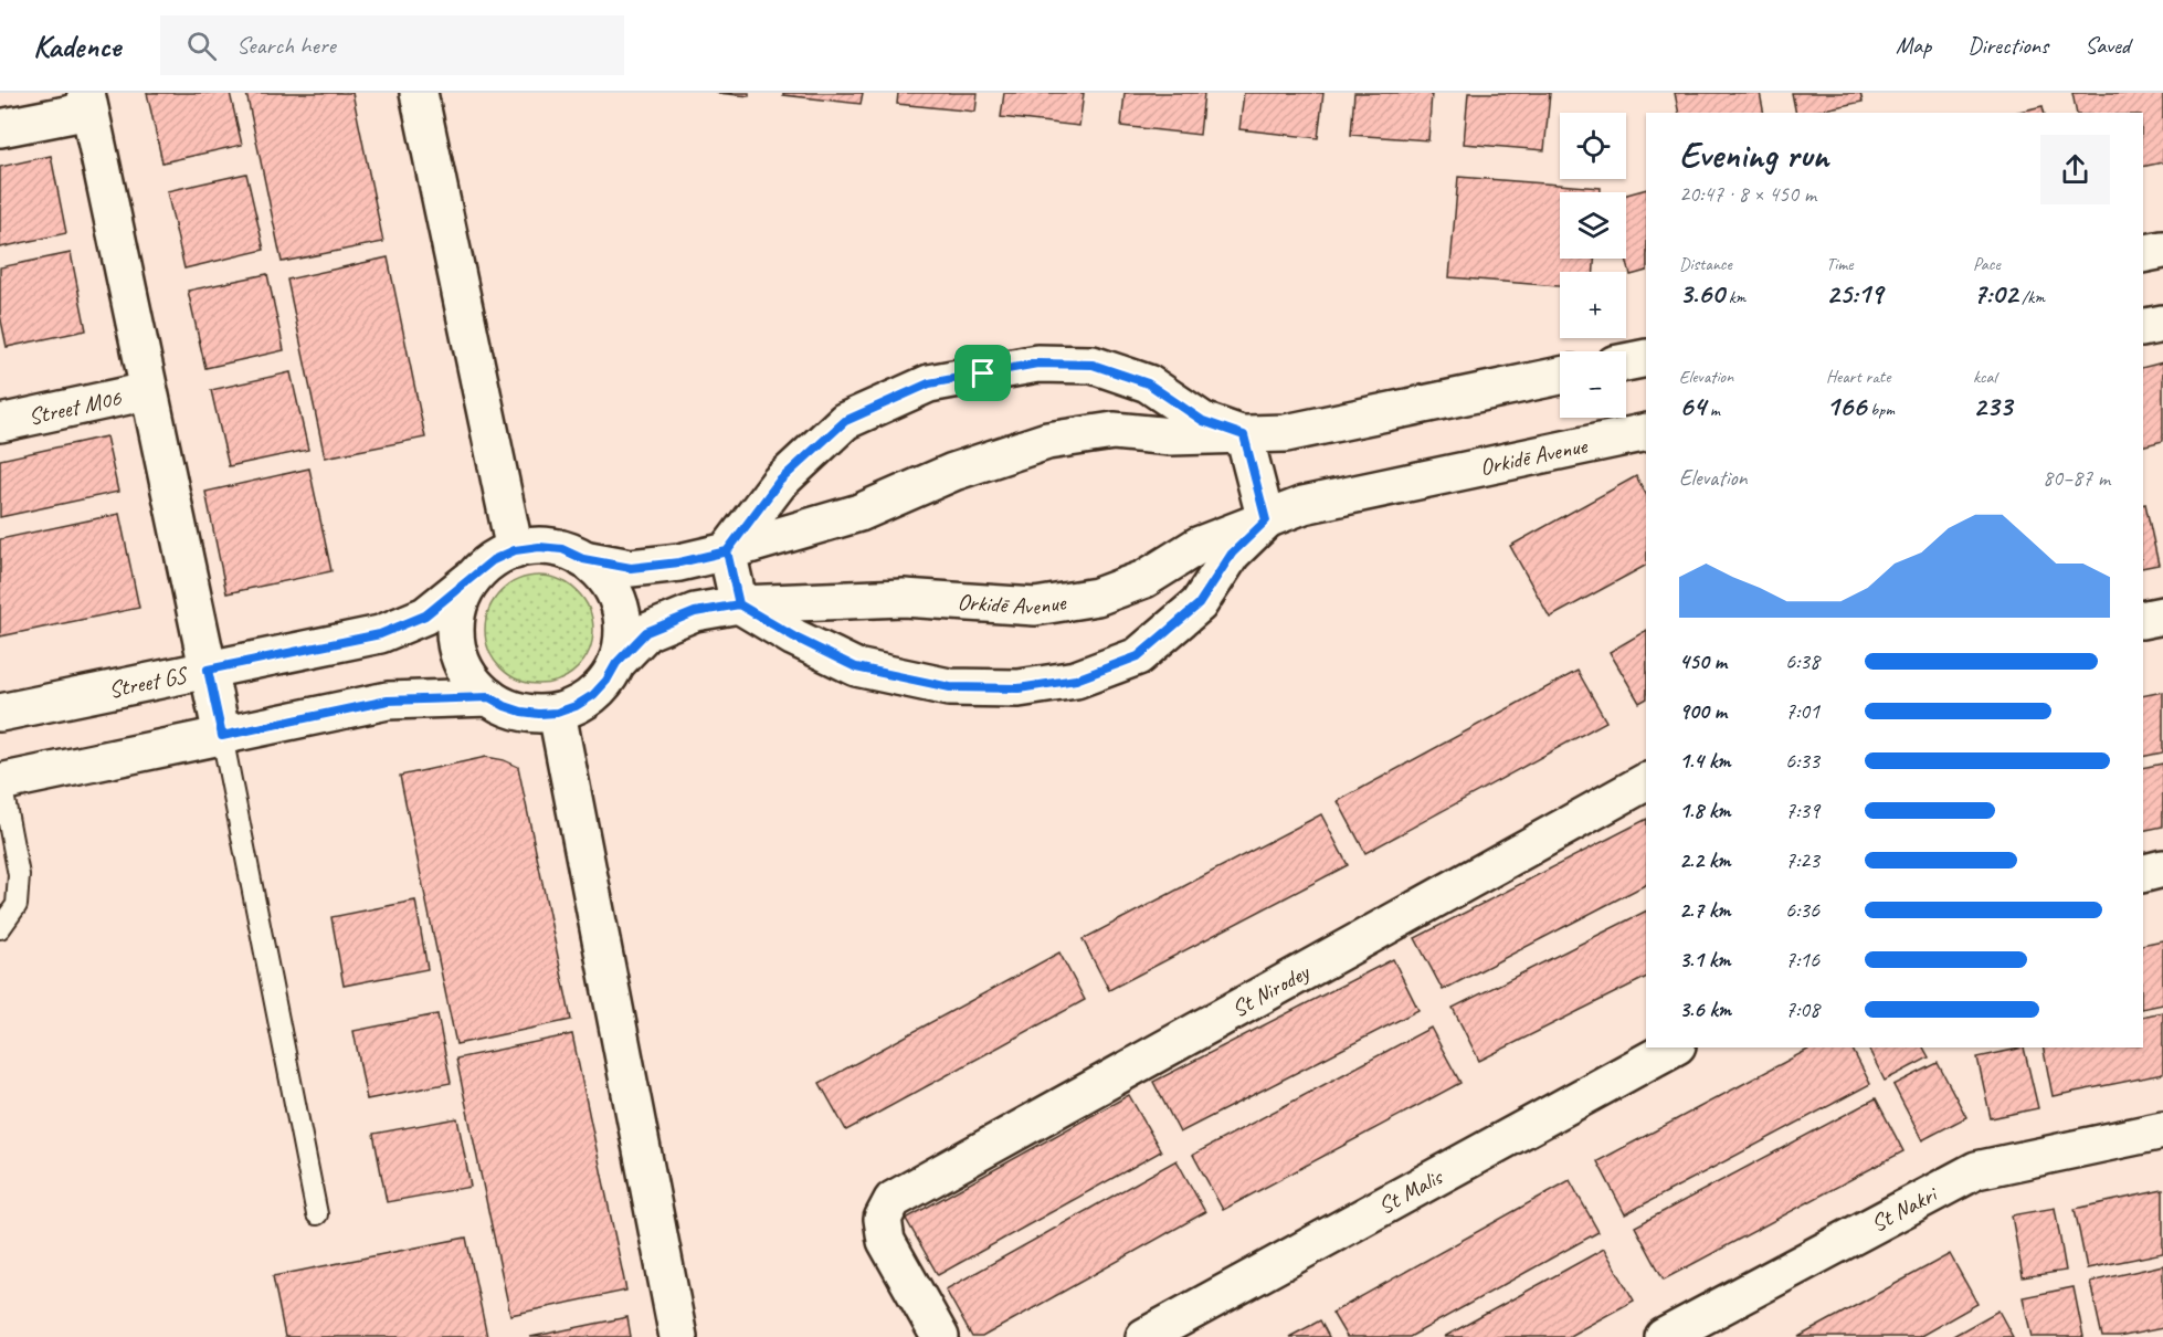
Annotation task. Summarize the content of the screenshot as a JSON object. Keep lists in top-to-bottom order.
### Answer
{
  "streets": {
    "street": [
      "Street M06",
      "Orkidē Avenue",
      "Street GS",
      "St Nirodey",
      "St Malis",
      "St Nakri"
    ]
  },
  "crossings": [
    ["Orkidē Avenue", "Street GS"]
  ],
  "page": {
    "header": "Kadence",
    "search": "Search here",
    "nav": ["Map", "Directions", "Saved"],
    "map_buttons": ["+", "−"],
    "heading": ["Evening run", "20:47 · 8 × 450 m"],
    "stats": [
      ["Distance", "3.60 km"],
      ["Time", "25:19"],
      ["Pace", "7:02 /km"],
      ["Elevation", "64 m"],
      ["Heart rate", "166 bpm"],
      ["kcal", "233"]
    ],
    "chart": ["Elevation", "80–87 m"],
    "list": [
      {
        "name": "450 m",
        "note": "6:38"
      },
      {
        "name": "900 m",
        "note": "7:01"
      },
      {
        "name": "1.4 km",
        "note": "6:33"
      },
      {
        "name": "1.8 km",
        "note": "7:39"
      },
      {
        "name": "2.2 km",
        "note": "7:23"
      },
      {
        "name": "2.7 km",
        "note": "6:36"
      },
      {
        "name": "3.1 km",
        "note": "7:16"
      },
      {
        "name": "3.6 km",
        "note": "7:08"
      }
    ]
  }
}
